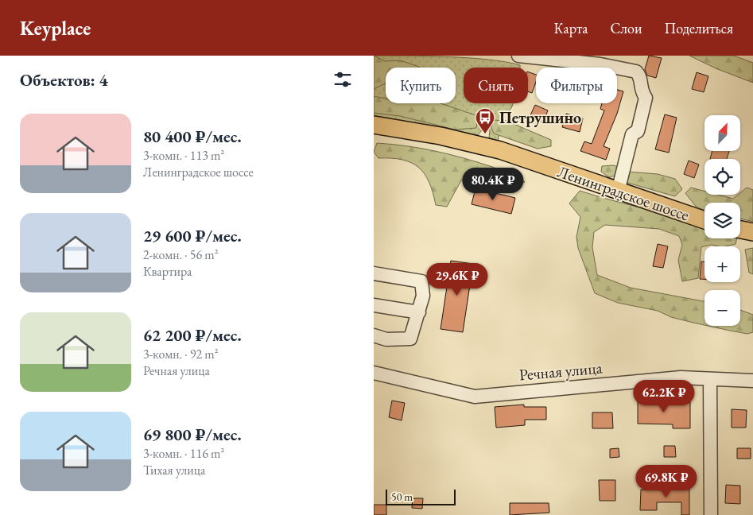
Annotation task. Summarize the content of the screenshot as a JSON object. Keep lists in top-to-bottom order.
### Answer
{
  "streets": {
    "main road": ["Ленинградское шоссе"],
    "street": ["Речная улица"]
  },
  "places": {
    "bus stop": ["Петрушино"]
  },
  "scale_bar": "50 m",
  "north": "top right",
  "page": {
    "header": "Keyplace",
    "nav": ["Карта", "Слои", "Поделиться"],
    "heading": "Объектов: 4",
    "chip": ["Купить", "Снять", "Фильтры"],
    "list": [
      {
        "name": "80 400 ₽/мес.",
        "note": "3-комн. · 113 m² · Ленинградское шоссе"
      },
      {
        "name": "29 600 ₽/мес.",
        "note": "2-комн. · 56 m² · Квартира"
      },
      {
        "name": "62 200 ₽/мес.",
        "note": "3-комн. · 92 m² · Речная улица"
      },
      {
        "name": "69 800 ₽/мес.",
        "note": "3-комн. · 116 m² · Тихая улица"
      }
    ],
    "map_buttons": ["+", "−"],
    "price": [
      "80.4K ₽",
      "29.6K ₽",
      "62.2K ₽",
      "69.8K ₽"
    ],
    "scale": "50 m"
  }
}
